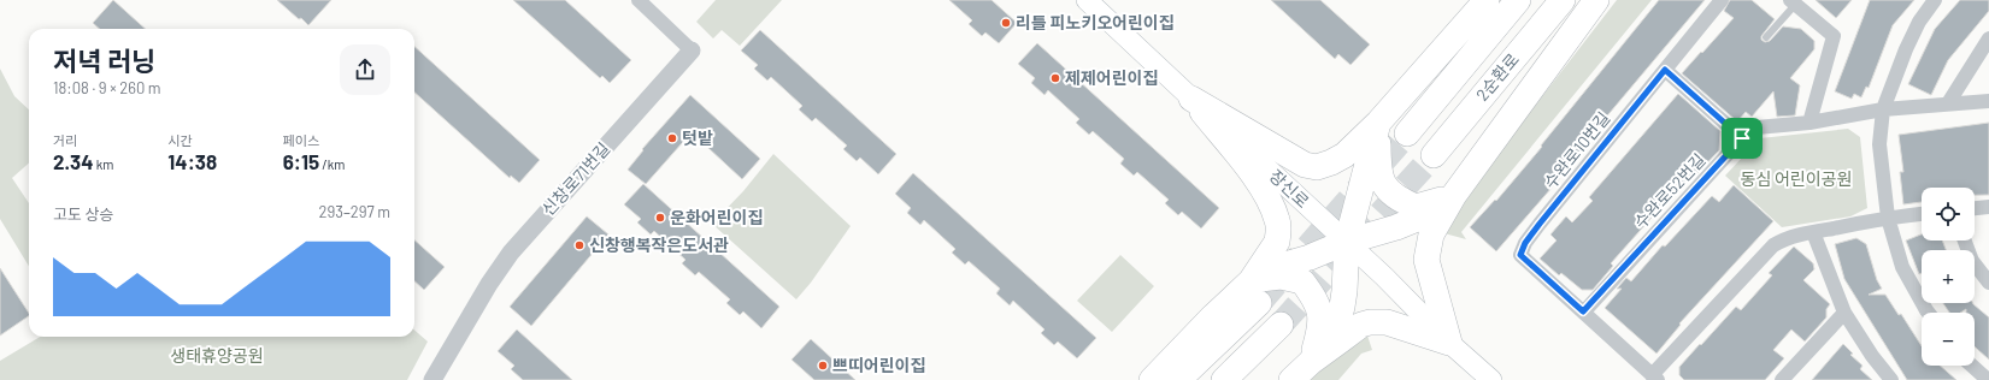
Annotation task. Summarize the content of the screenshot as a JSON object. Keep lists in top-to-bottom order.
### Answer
{
  "streets": {
    "highway": ["2순환로"],
    "main road": ["장신로"],
    "street": ["수완로10번길", "신창로71번길", "수완로52번길"]
  },
  "crossings": [
    ["수완로10번길", "수완로52번길"]
  ],
  "parks": ["동심 어린이공원", "생태휴양공원"],
  "places": [
    "리틀 피노키오어린이집",
    "제제어린이집",
    "텃밭",
    "운화어린이집",
    "신창행복작은도서관",
    "쁘띠어린이집"
  ],
  "page": {
    "heading": ["저녁 러닝", "18:08 · 9 × 260 m"],
    "stats": [
      ["거리", "2.34 km"],
      ["시간", "14:38"],
      ["페이스", "6:15 /km"]
    ],
    "map_buttons": ["+", "−"],
    "chart": ["고도 상승", "293–297 m"]
  }
}
